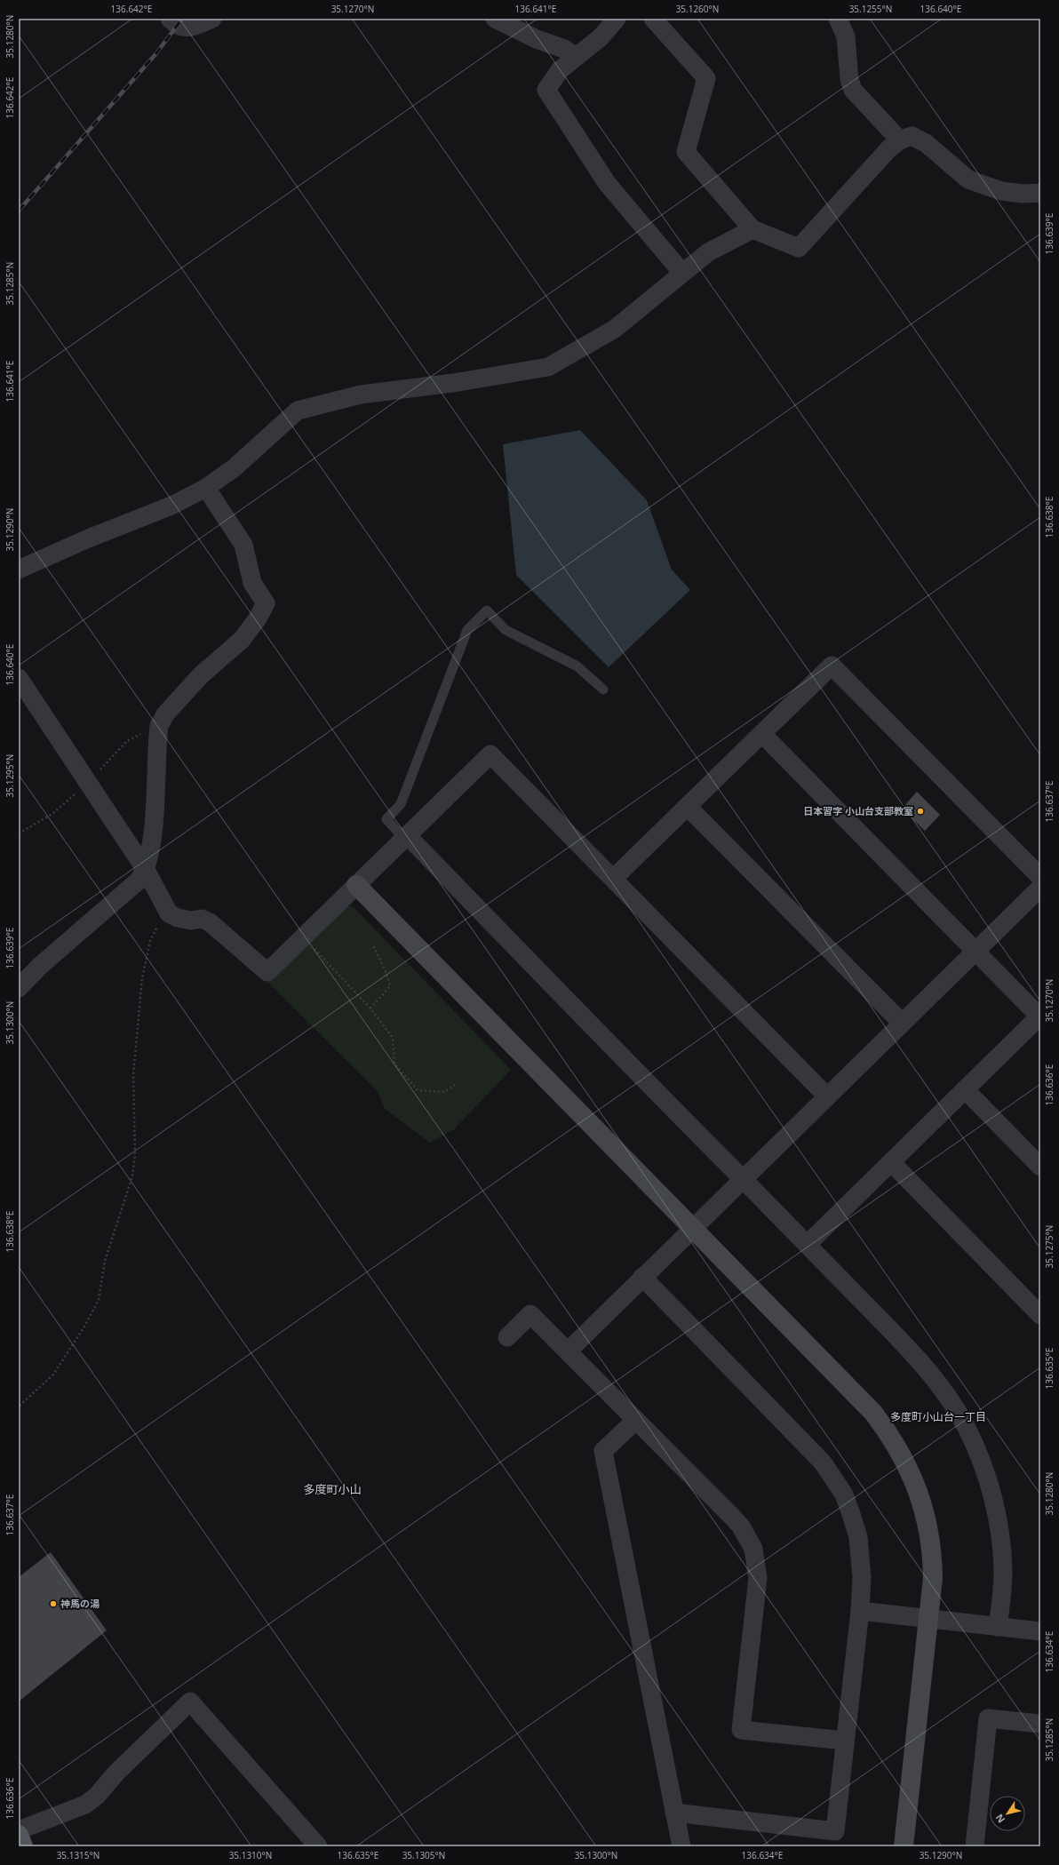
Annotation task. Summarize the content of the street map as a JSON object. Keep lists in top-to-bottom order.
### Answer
{
  "districts": ["多度町小山台一丁目", "多度町小山"],
  "places": ["日本習字 小山台支部教室", "神馬の湯"],
  "north": "bottom left",
  "coordinates": [
    "136.642°E",
    "35.1270°N",
    "136.641°E",
    "35.1260°N",
    "35.1255°N",
    "136.640°E",
    "35.1280°N",
    "136.639°E",
    "35.1285°N",
    "136.638°E",
    "35.1290°N",
    "35.1295°N",
    "136.637°E",
    "35.1300°N",
    "136.636°E",
    "35.1275°N",
    "136.635°E",
    "136.634°E",
    "35.1315°N",
    "35.1310°N",
    "35.1305°N"
  ]
}
